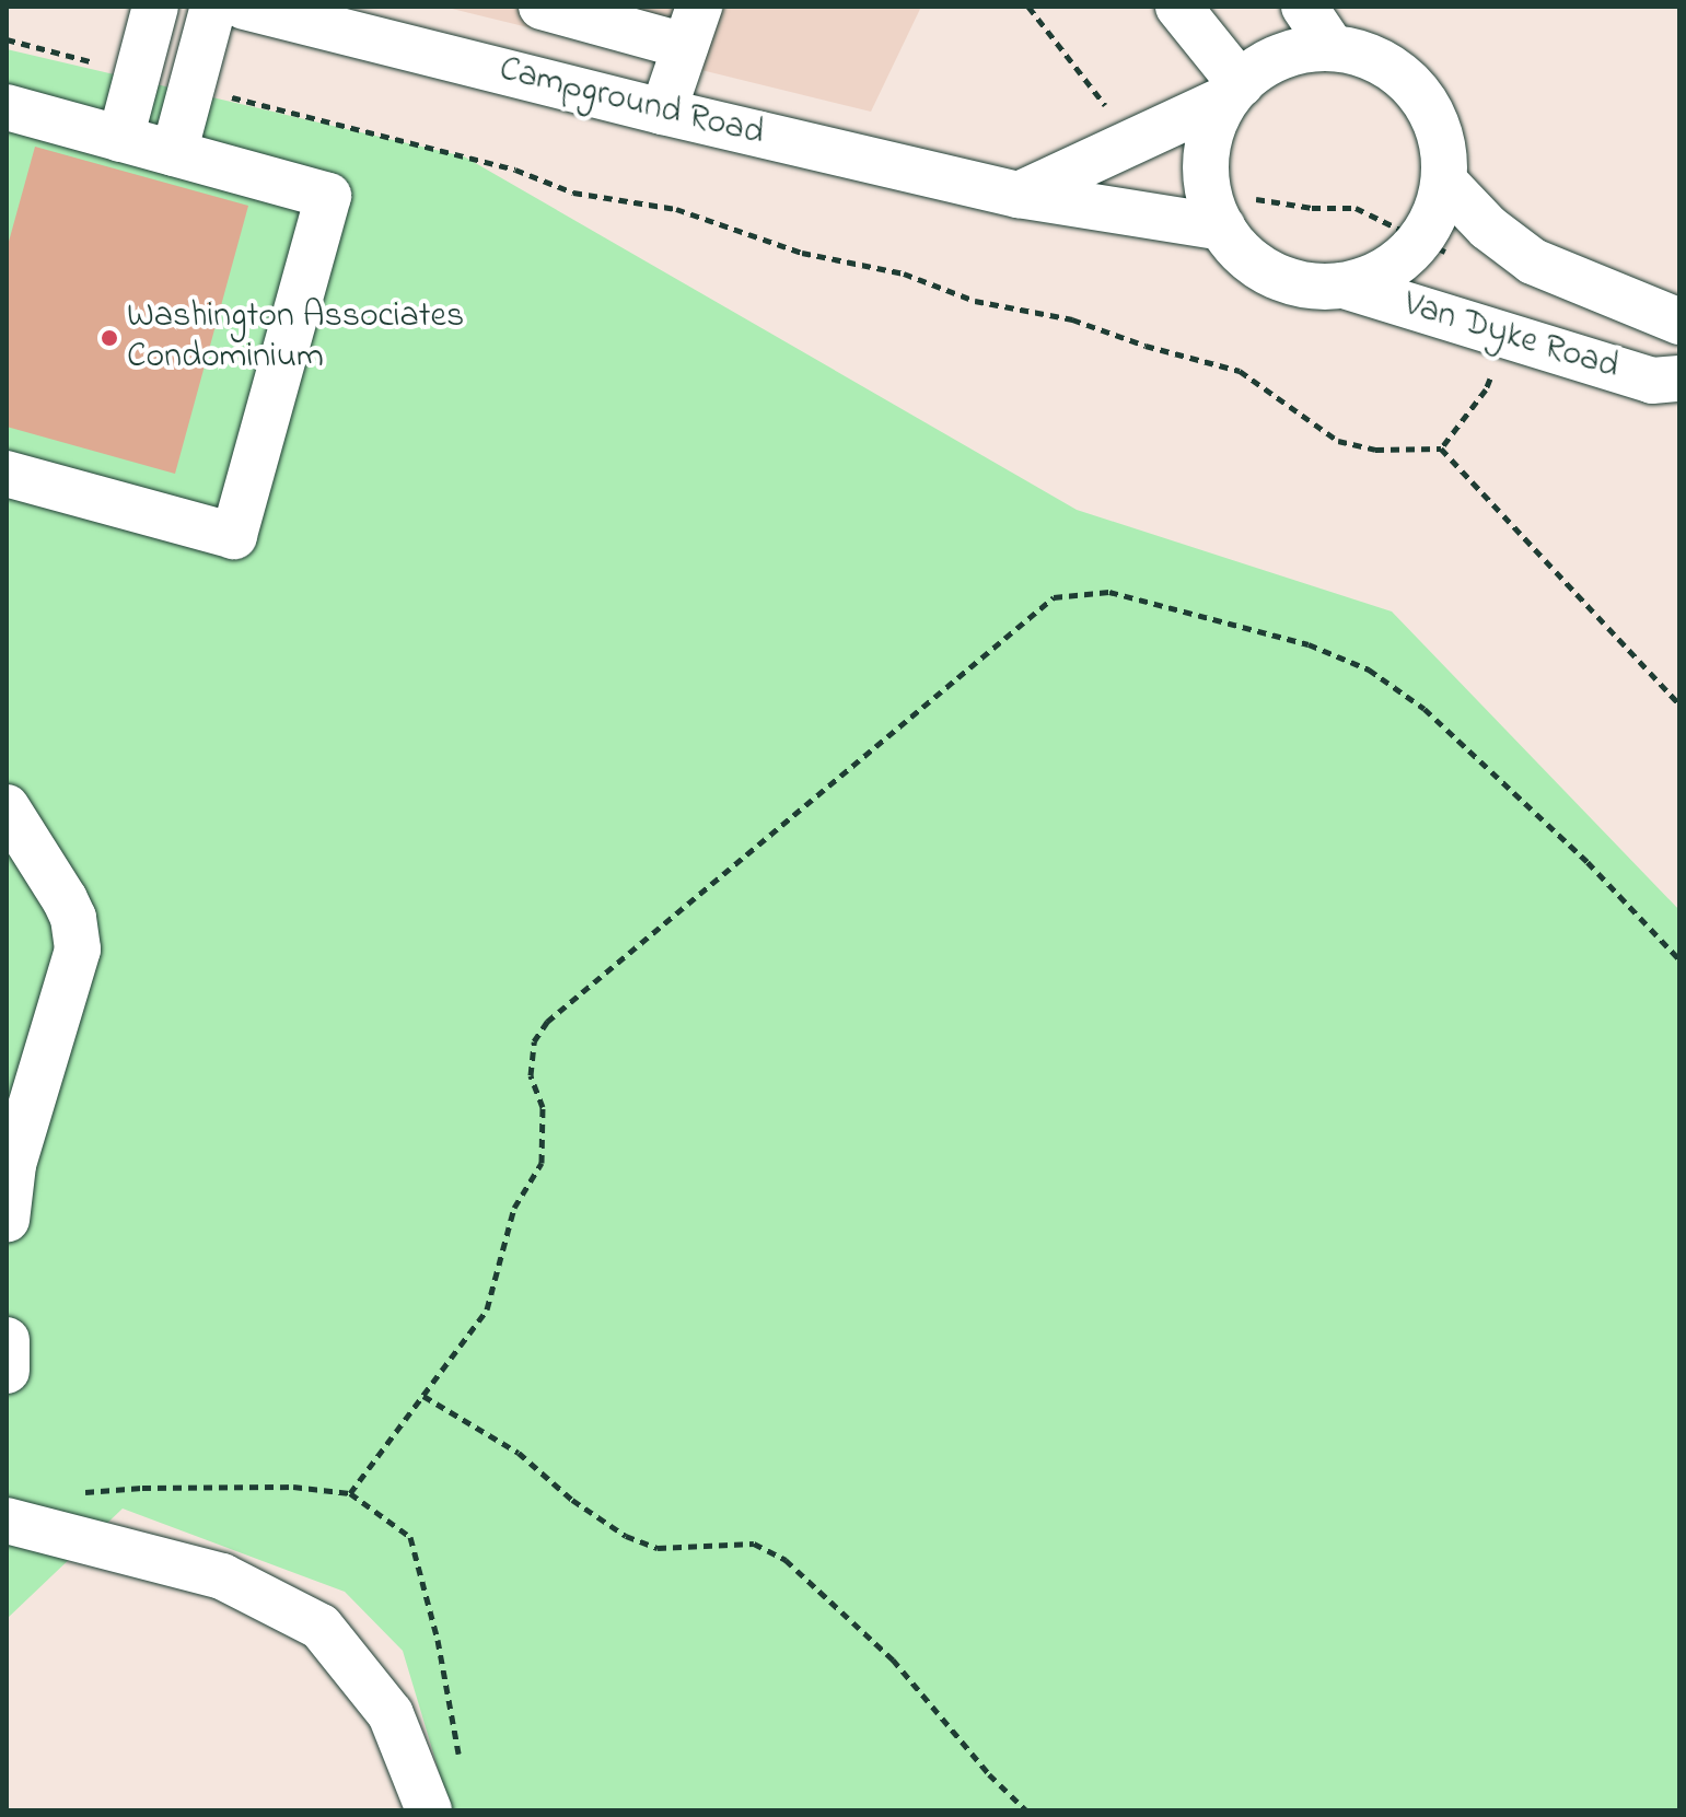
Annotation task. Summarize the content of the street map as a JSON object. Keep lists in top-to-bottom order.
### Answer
{
  "streets": {
    "street": ["Campground Road", "Van Dyke Road"]
  },
  "crossings": [
    ["Campground Road", "Van Dyke Road"]
  ],
  "places": ["Washington Associates Condominium"]
}
